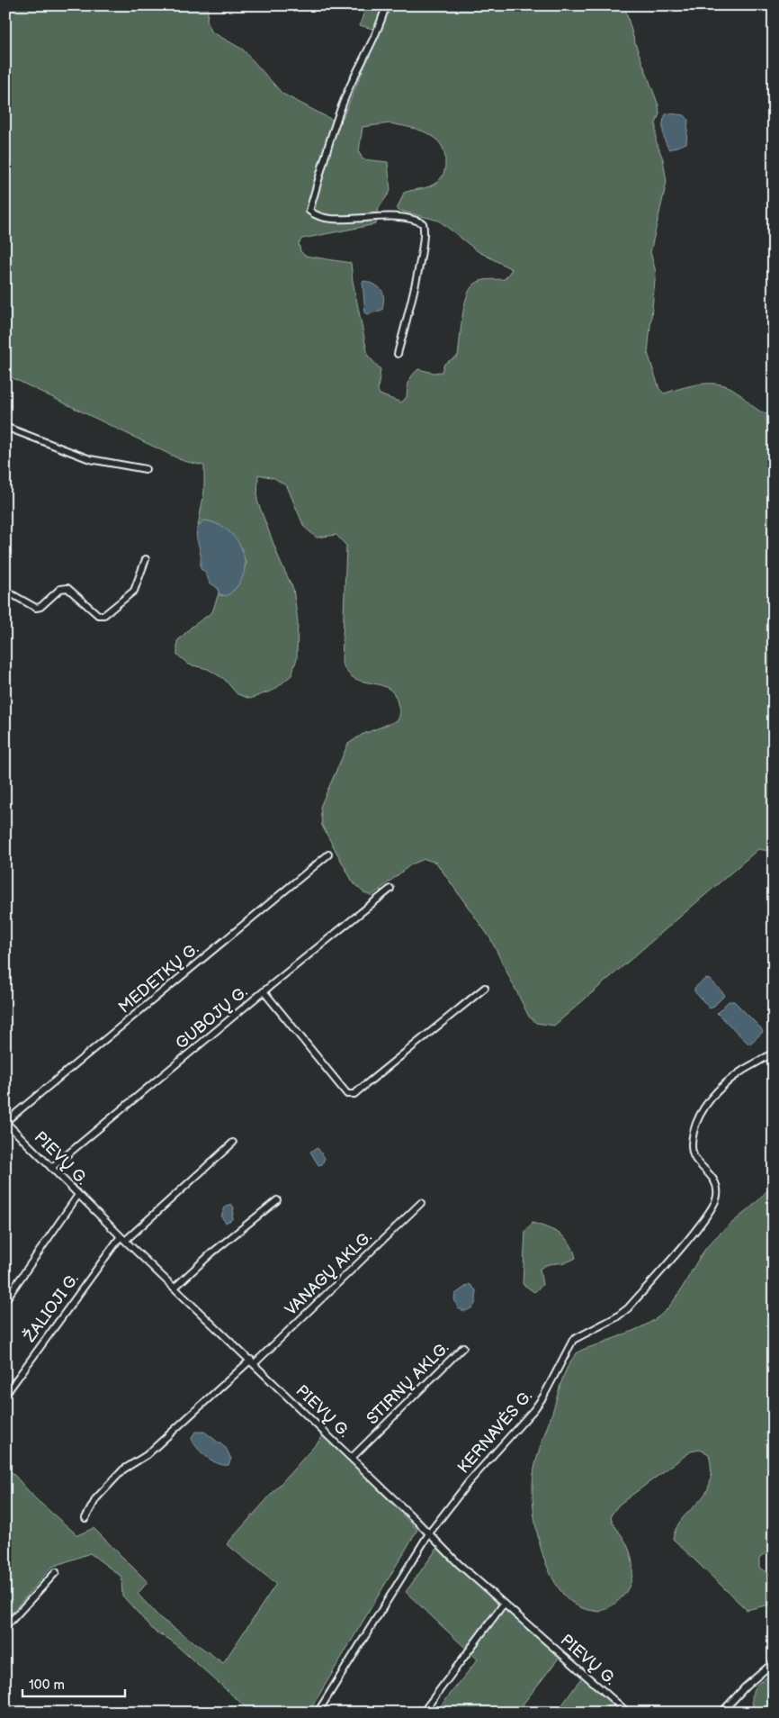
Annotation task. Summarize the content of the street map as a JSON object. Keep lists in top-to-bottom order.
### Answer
{
  "streets": {
    "street": [
      "MEDETKŲ G.",
      "GUBOJŲ G.",
      "PIEVŲ G.",
      "VANAGŲ AKLG.",
      "ŽALIOJI G.",
      "STIRNŲ AKLG.",
      "KERNAVĖS G."
    ]
  },
  "crossings": [
    ["MEDETKŲ G.", "PIEVŲ G."],
    ["GUBOJŲ G.", "PIEVŲ G."],
    ["PIEVŲ G.", "VANAGŲ AKLG."],
    ["PIEVŲ G.", "ŽALIOJI G."],
    ["PIEVŲ G.", "STIRNŲ AKLG."],
    ["PIEVŲ G.", "KERNAVĖS G."]
  ],
  "scale_bar": "100 m"
}
